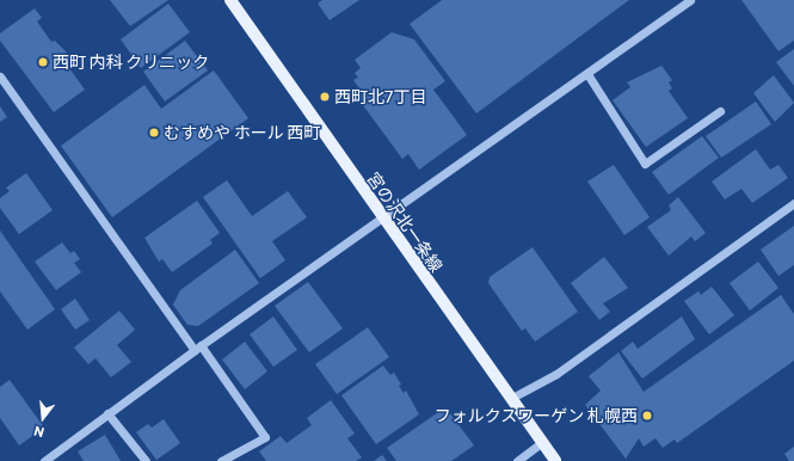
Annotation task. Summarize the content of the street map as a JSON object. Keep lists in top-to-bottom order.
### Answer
{
  "streets": {
    "main road": ["宮の沢北一条線"]
  },
  "places": [
    "西町 内科 クリニック",
    "西町北7丁目",
    "むすめや ホール 西町",
    "フォルクスワーゲン 札幌西"
  ],
  "north": "bottom"
}
